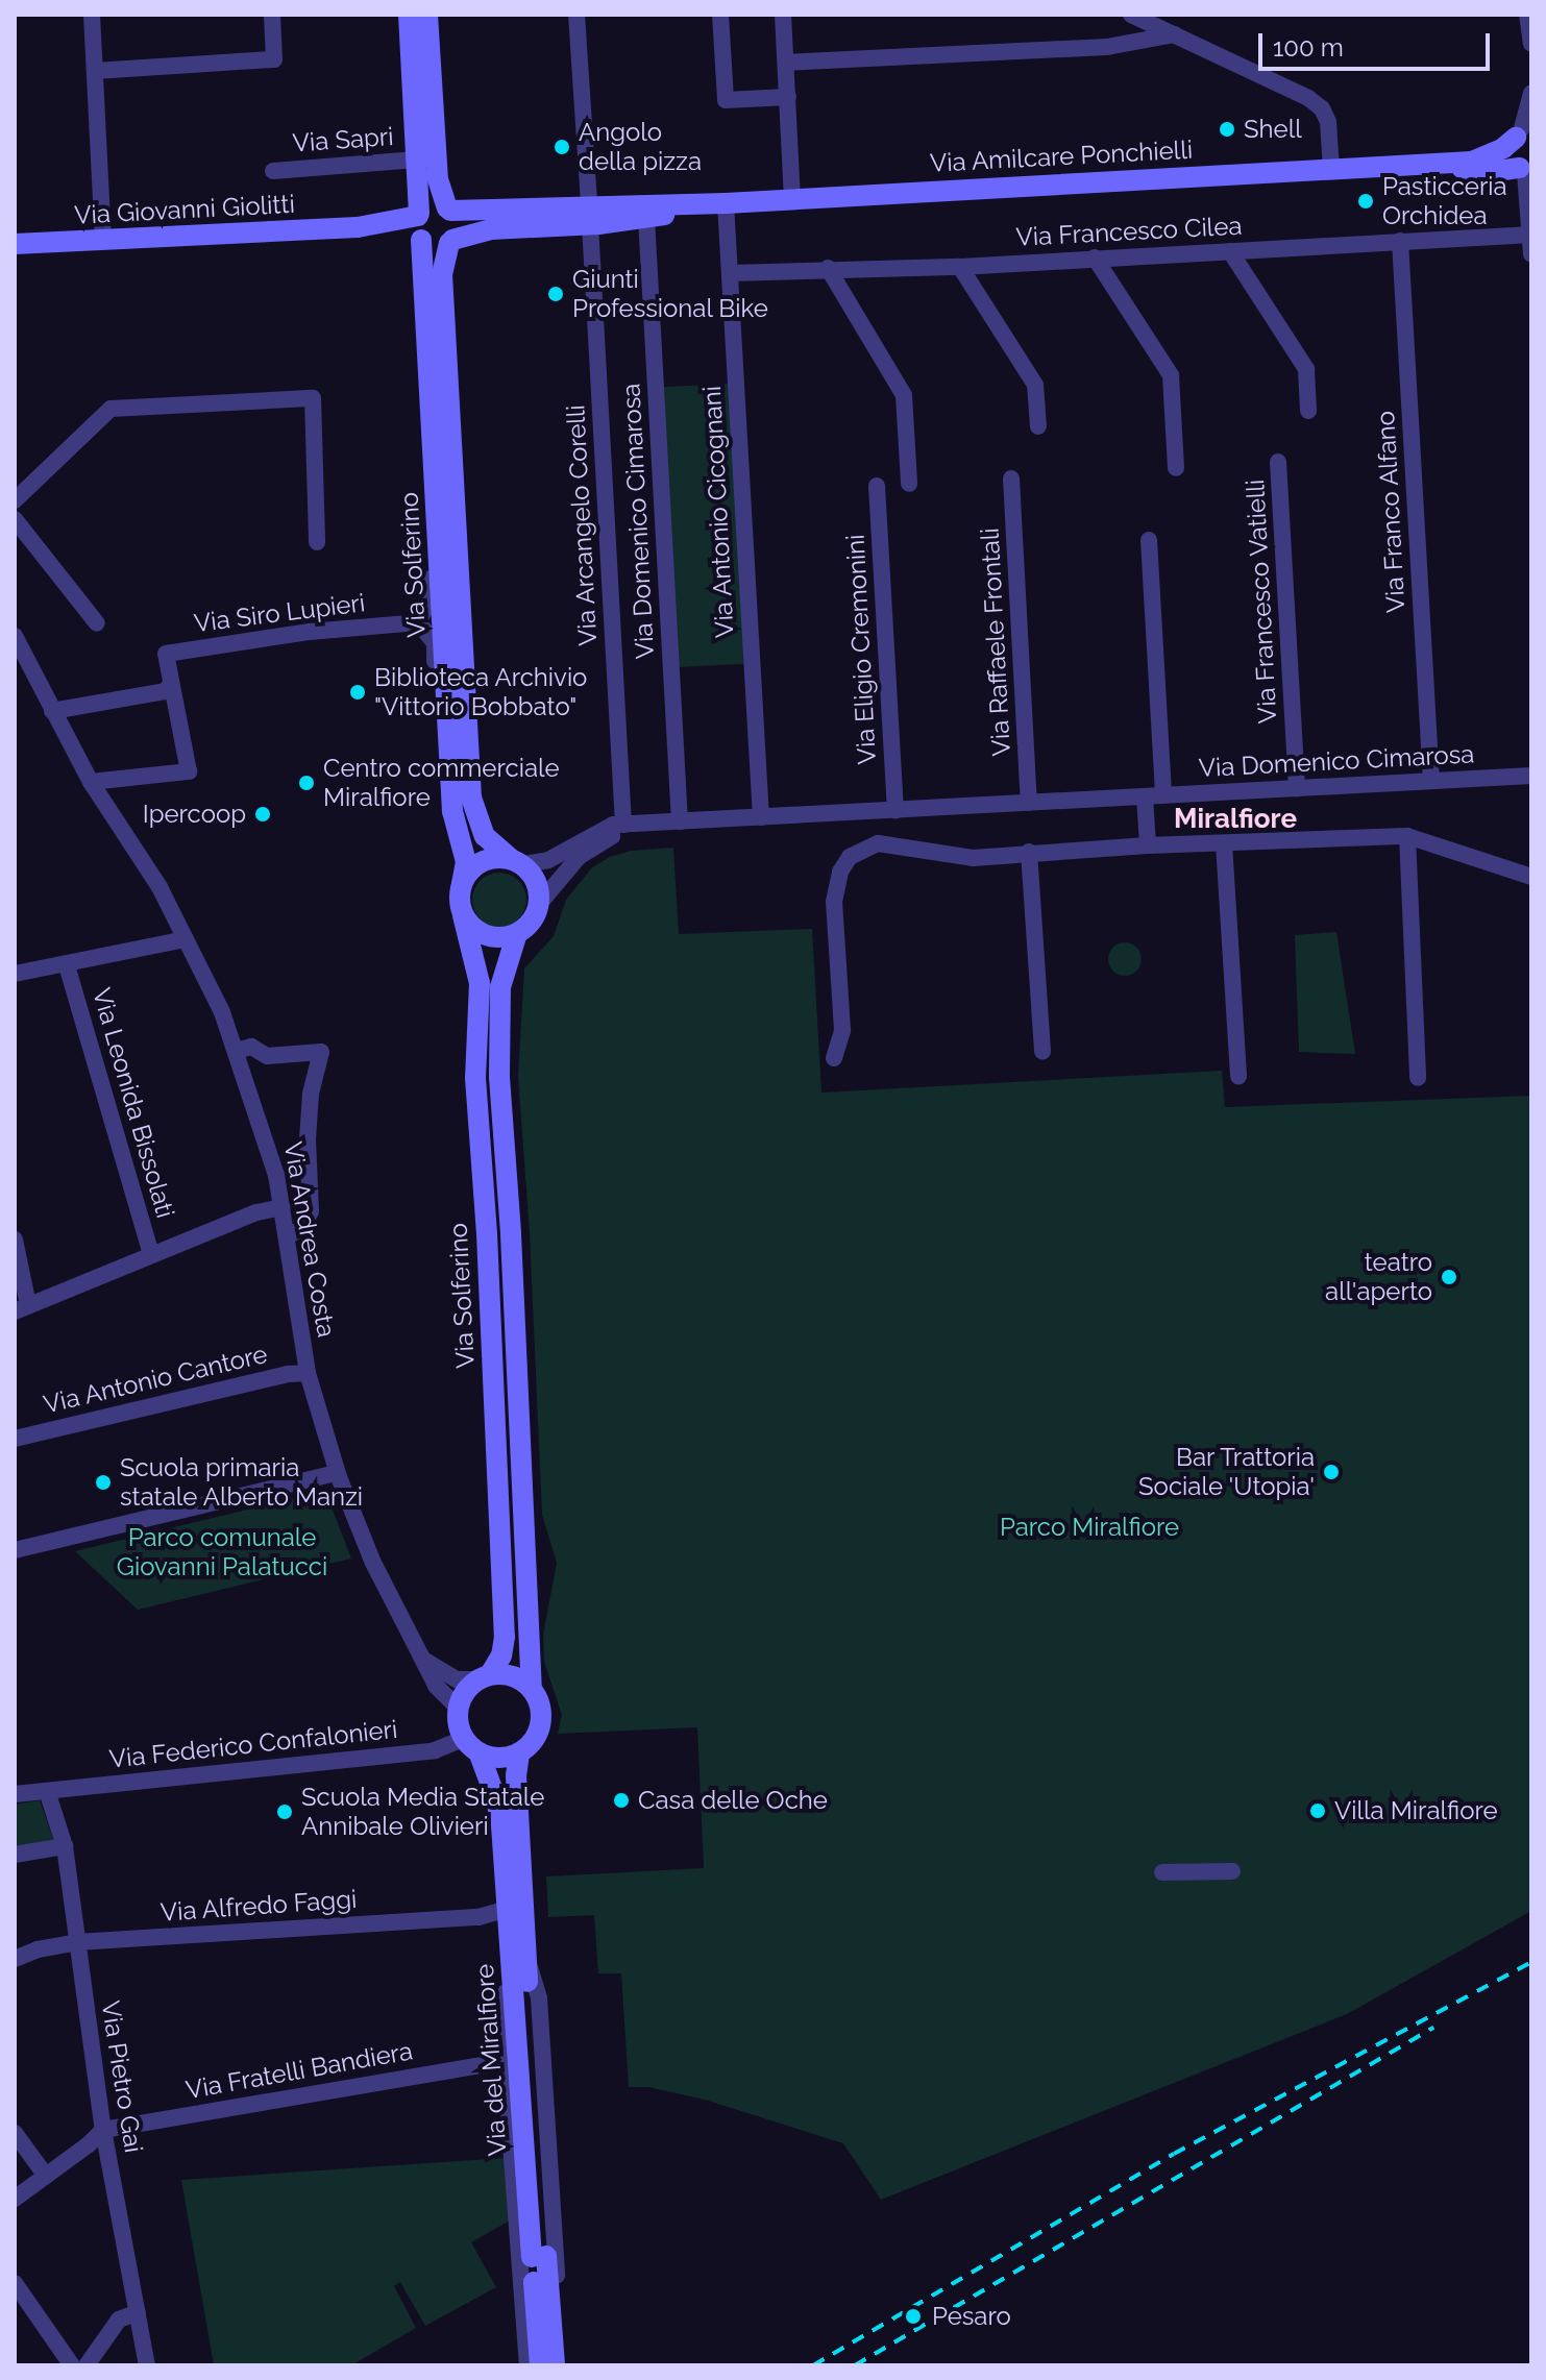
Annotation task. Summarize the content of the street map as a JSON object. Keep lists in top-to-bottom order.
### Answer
{
  "streets": {
    "main road": [
      "Via Amilcare Ponchielli",
      "Via Giovanni Giolitti",
      "Via Solferino",
      "Via del Miralfiore"
    ],
    "street": [
      "Via Sapri",
      "Via Francesco Cilea",
      "Via Antonio Cicognani",
      "Via Franco Alfano",
      "Via Domenico Cimarosa",
      "Via Arcangelo Corelli",
      "Via Francesco Vatielli",
      "Via Siro Lupieri",
      "Via Raffaele Frontali",
      "Via Eligio Cremonini",
      "Via Leonida Bissolati",
      "Via Andrea Costa",
      "Via Antonio Cantore",
      "Via Federico Confalonieri",
      "Via Alfredo Faggi",
      "Via Fratelli Bandiera",
      "Via Pietro Gai"
    ]
  },
  "crossings": [
    ["Via Sapri", "Via Solferino"],
    ["Via Amilcare Ponchielli", "Via Giovanni Giolitti"],
    ["Via Amilcare Ponchielli", "Via Antonio Cicognani"],
    ["Via Amilcare Ponchielli", "Via Domenico Cimarosa"],
    ["Via Amilcare Ponchielli", "Via Arcangelo Corelli"],
    ["Via Amilcare Ponchielli", "Via Solferino"],
    ["Via Giovanni Giolitti", "Via Solferino"],
    ["Via Francesco Cilea", "Via Antonio Cicognani"],
    ["Via Francesco Cilea", "Via Franco Alfano"],
    ["Via Antonio Cicognani", "Via Domenico Cimarosa"],
    ["Via Franco Alfano", "Via Domenico Cimarosa"],
    ["Via Domenico Cimarosa", "Via Arcangelo Corelli"],
    ["Via Domenico Cimarosa", "Via Solferino"],
    ["Via Domenico Cimarosa", "Via Francesco Vatielli"],
    ["Via Domenico Cimarosa", "Via Raffaele Frontali"],
    ["Via Domenico Cimarosa", "Via Eligio Cremonini"],
    ["Via Solferino", "Via Andrea Costa"],
    ["Via Solferino", "Via Federico Confalonieri"],
    ["Via Solferino", "Via del Miralfiore"],
    ["Via Siro Lupieri", "Via Andrea Costa"],
    ["Via Andrea Costa", "Via Antonio Cantore"],
    ["Via Andrea Costa", "Via Federico Confalonieri"],
    ["Via Andrea Costa", "Via del Miralfiore"],
    ["Via Federico Confalonieri", "Via del Miralfiore"],
    ["Via Federico Confalonieri", "Via Pietro Gai"],
    ["Via Alfredo Faggi", "Via del Miralfiore"],
    ["Via Alfredo Faggi", "Via Pietro Gai"],
    ["Via Fratelli Bandiera", "Via Pietro Gai"]
  ],
  "districts": ["Miralfiore"],
  "parks": ["Parco Miralfiore", "Parco comunale Giovanni Palatucci"],
  "places": [
    "Shell",
    "Angolo della pizza",
    "Pasticceria Orchidea",
    "Giunti Professional Bike",
    "Biblioteca Archivio \"Vittorio Bobbato\"",
    "Centro commerciale Miralfiore",
    "Ipercoop",
    "teatro all'aperto",
    "Bar Trattoria Sociale 'Utopia'",
    "Scuola primaria statale Alberto Manzi",
    "Casa delle Oche",
    "Villa Miralfiore",
    "Scuola Media Statale Annibale Olivieri",
    "Pesaro"
  ],
  "scale_bar": "100 m"
}
